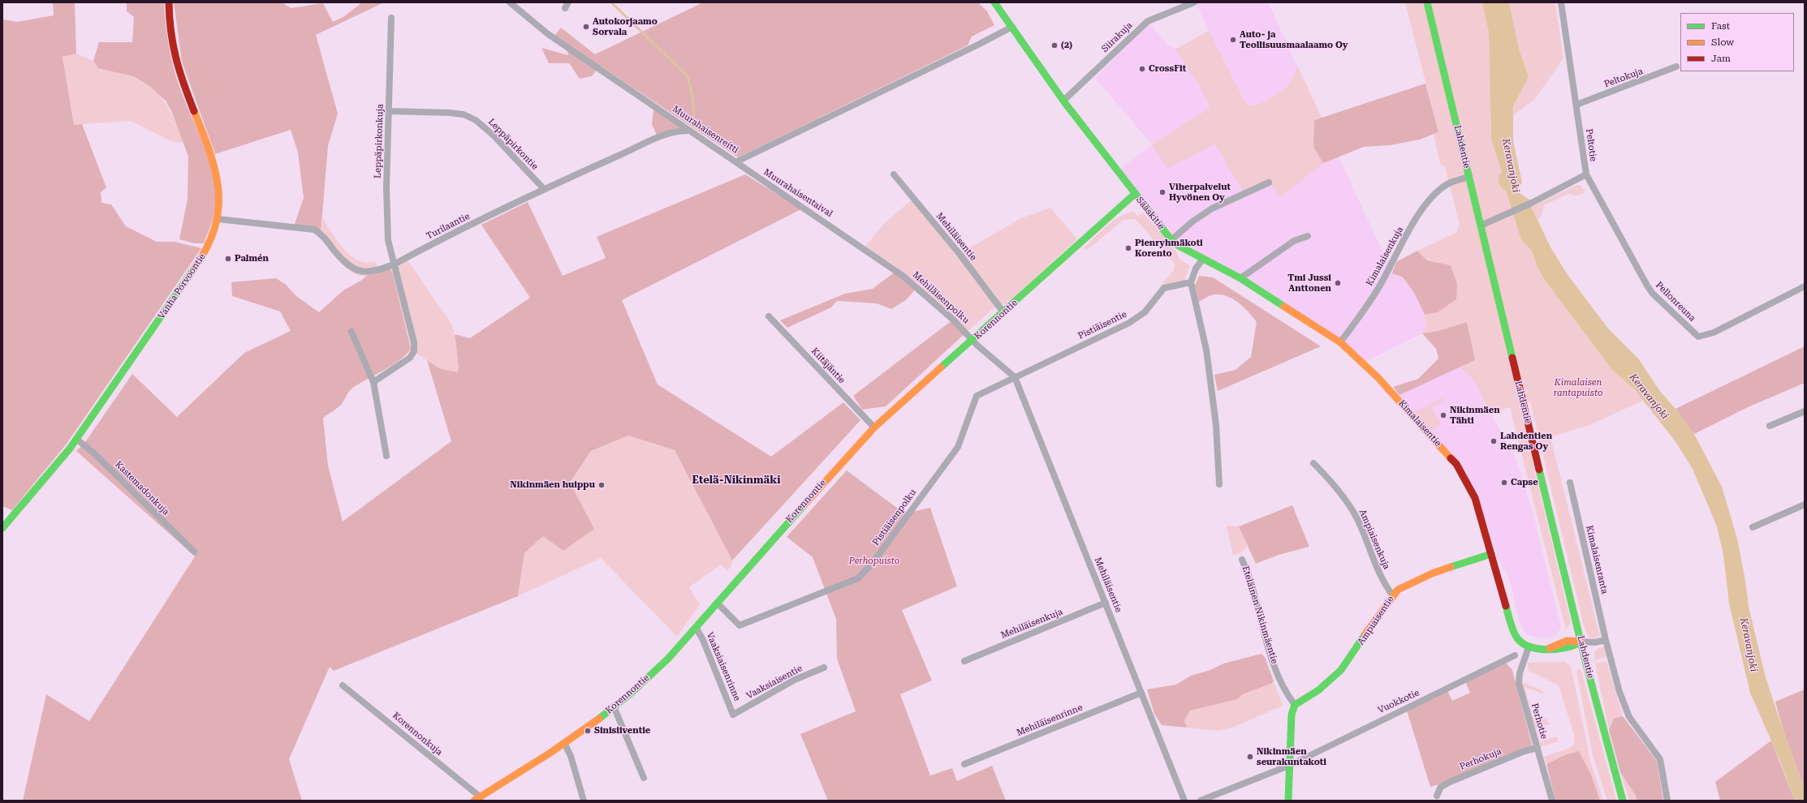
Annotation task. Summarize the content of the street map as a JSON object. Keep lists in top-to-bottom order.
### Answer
{
  "streets": {
    "street": [
      "Siirakuja",
      "Peltokuja",
      "Muurahaisenreitti",
      "Leppäpirkonkuja",
      "Leppäpirkontie",
      "Peltotie",
      "Lahdentie",
      "Muurahaisentaival",
      "Sääskitie",
      "Turilaantie",
      "Mehiläisentie",
      "Kimalaisenkuja",
      "Vanha Porvoontie",
      "Mehiläisenpolku",
      "Pellonreuna",
      "Korennontie",
      "Pistiäisentie",
      "Kiitäjäntie",
      "Kimalaisentie",
      "Kastemadonkuja",
      "Pistiäisenpolku",
      "Ampiaisenkuja",
      "Kimalaisenranta",
      "Eteläinen Nikinmäentie",
      "Ampiaisentie",
      "Mehiläisenkuja",
      "Vaaksiaisenrinne",
      "Vaaksiaisentie",
      "Vuokkotie",
      "Mehiläisenrinne",
      "Perhotie",
      "Korennonkuja",
      "Perhokuja"
    ]
  },
  "crossings": [
    ["Siirakuja", "Sääskitie"],
    ["Peltokuja", "Peltotie"],
    ["Muurahaisenreitti", "Muurahaisentaival"],
    ["Muurahaisenreitti", "Sääskitie"],
    ["Muurahaisenreitti", "Turilaantie"],
    ["Leppäpirkonkuja", "Leppäpirkontie"],
    ["Leppäpirkonkuja", "Turilaantie"],
    ["Leppäpirkontie", "Turilaantie"],
    ["Peltotie", "Lahdentie"],
    ["Peltotie", "Pellonreuna"],
    ["Lahdentie", "Kimalaisenkuja"],
    ["Muurahaisentaival", "Mehiläisenpolku"],
    ["Sääskitie", "Korennontie"],
    ["Sääskitie", "Kimalaisentie"],
    ["Turilaantie", "Vanha Porvoontie"],
    ["Mehiläisentie", "Mehiläisenpolku"],
    ["Mehiläisentie", "Korennontie"],
    ["Mehiläisentie", "Pistiäisentie"],
    ["Mehiläisentie", "Pistiäisenpolku"],
    ["Mehiläisentie", "Mehiläisenkuja"],
    ["Mehiläisentie", "Mehiläisenrinne"],
    ["Kimalaisenkuja", "Kimalaisentie"],
    ["Vanha Porvoontie", "Kastemadonkuja"],
    ["Mehiläisenpolku", "Korennontie"],
    ["Mehiläisenpolku", "Pistiäisentie"],
    ["Mehiläisenpolku", "Pistiäisenpolku"],
    ["Korennontie", "Kiitäjäntie"],
    ["Korennontie", "Pistiäisenpolku"],
    ["Korennontie", "Vaaksiaisenrinne"],
    ["Korennontie", "Korennonkuja"],
    ["Pistiäisentie", "Pistiäisenpolku"],
    ["Kimalaisentie", "Ampiaisentie"],
    ["Kimalaisentie", "Perhotie"],
    ["Ampiaisenkuja", "Ampiaisentie"],
    ["Eteläinen Nikinmäentie", "Ampiaisentie"],
    ["Vaaksiaisenrinne", "Vaaksiaisentie"],
    ["Perhotie", "Perhokuja"]
  ],
  "districts": ["Etelä-Nikinmäki"],
  "water": ["Keravanjoki"],
  "parks": ["Kimalaisen rantapuisto", "Perhopuisto"],
  "places": [
    "Autokorjaamo Sorvala",
    "Auto- ja Teollisuusmaalaamo Oy",
    "(2)",
    "CrossFit",
    "Viherpalvelut Hyvönen Oy",
    "Pienryhmäkoti Korento",
    "Palmén",
    "Tmi Jussi Anttonen",
    "Nikinmäen Tähti",
    "Lahdentien Rengas Oy",
    "Capse",
    "Nikinmäen huippu",
    "Sinisiiventie",
    "Nikinmäen seurakuntakoti"
  ],
  "legend": ["Fast", "Slow", "Jam"]
}
